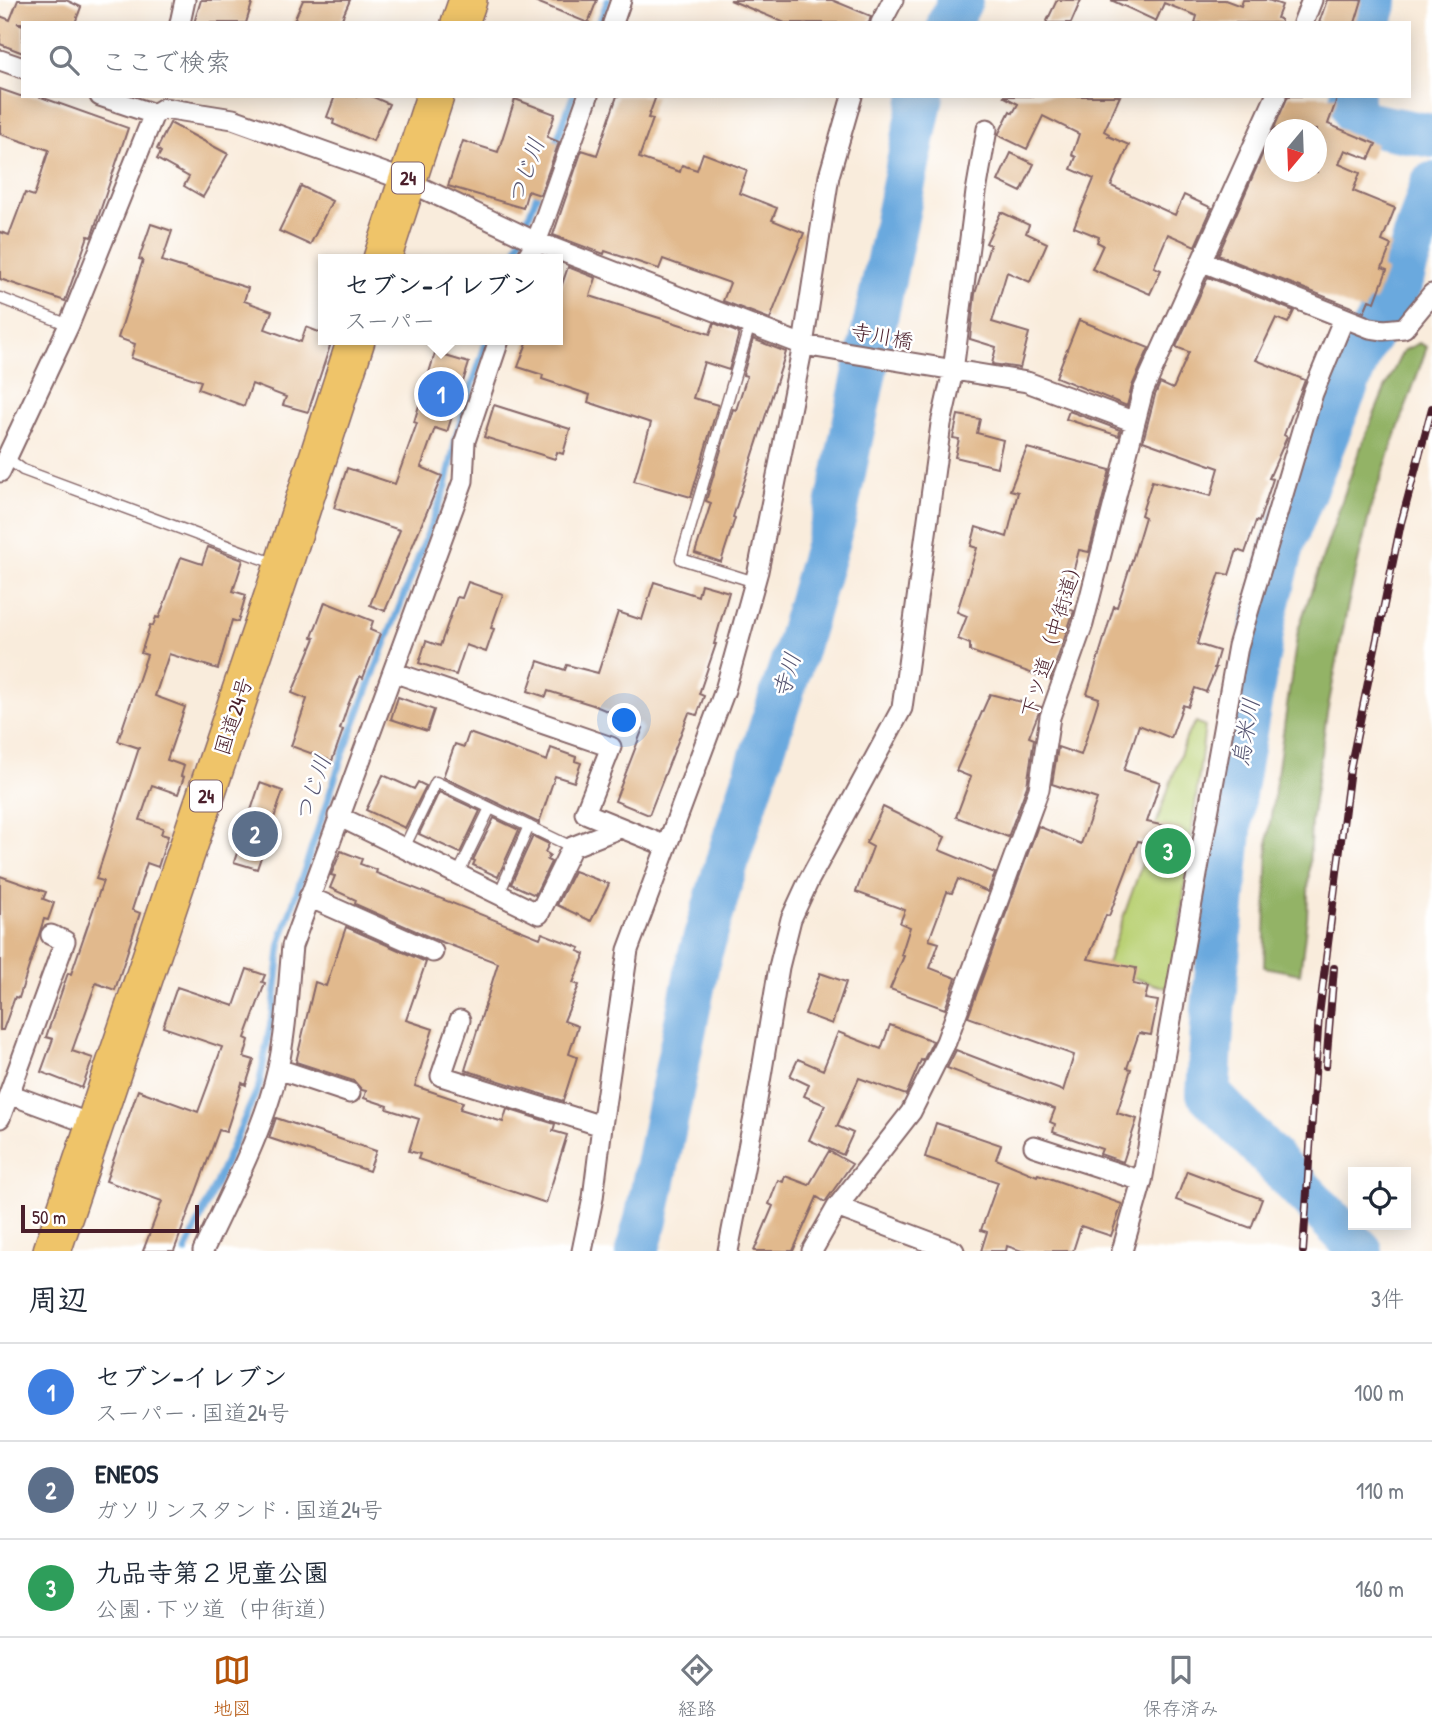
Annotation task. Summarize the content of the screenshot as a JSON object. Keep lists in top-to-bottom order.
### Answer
{
  "streets": {
    "highway": ["24", "国道24号"],
    "street": ["寺川橋", "下ツ道（中街道）"]
  },
  "crossings": [
    ["24", "寺川橋"],
    ["寺川橋", "下ツ道（中街道）"]
  ],
  "water": ["つじ川", "寺川", "烏米川"],
  "scale_bar": "50 m",
  "north": "bottom",
  "page": {
    "search": "ここで検索",
    "popup": ["セブン-イレブン", "スーパー"],
    "pins": ["1", "2", "3"],
    "scale": "50 m",
    "heading": ["周辺", "3件"],
    "list": [
      {
        "mark": "1",
        "name": "セブン-イレブン",
        "note": "スーパー · 国道24号",
        "value": "100 m"
      },
      {
        "mark": "2",
        "name": "ENEOS",
        "note": "ガソリンスタンド · 国道24号",
        "value": "110 m"
      },
      {
        "mark": "3",
        "name": "九品寺第２児童公園",
        "note": "公園 · 下ツ道（中街道）",
        "value": "160 m"
      }
    ],
    "nav": ["地図", "経路", "保存済み"]
  }
}
